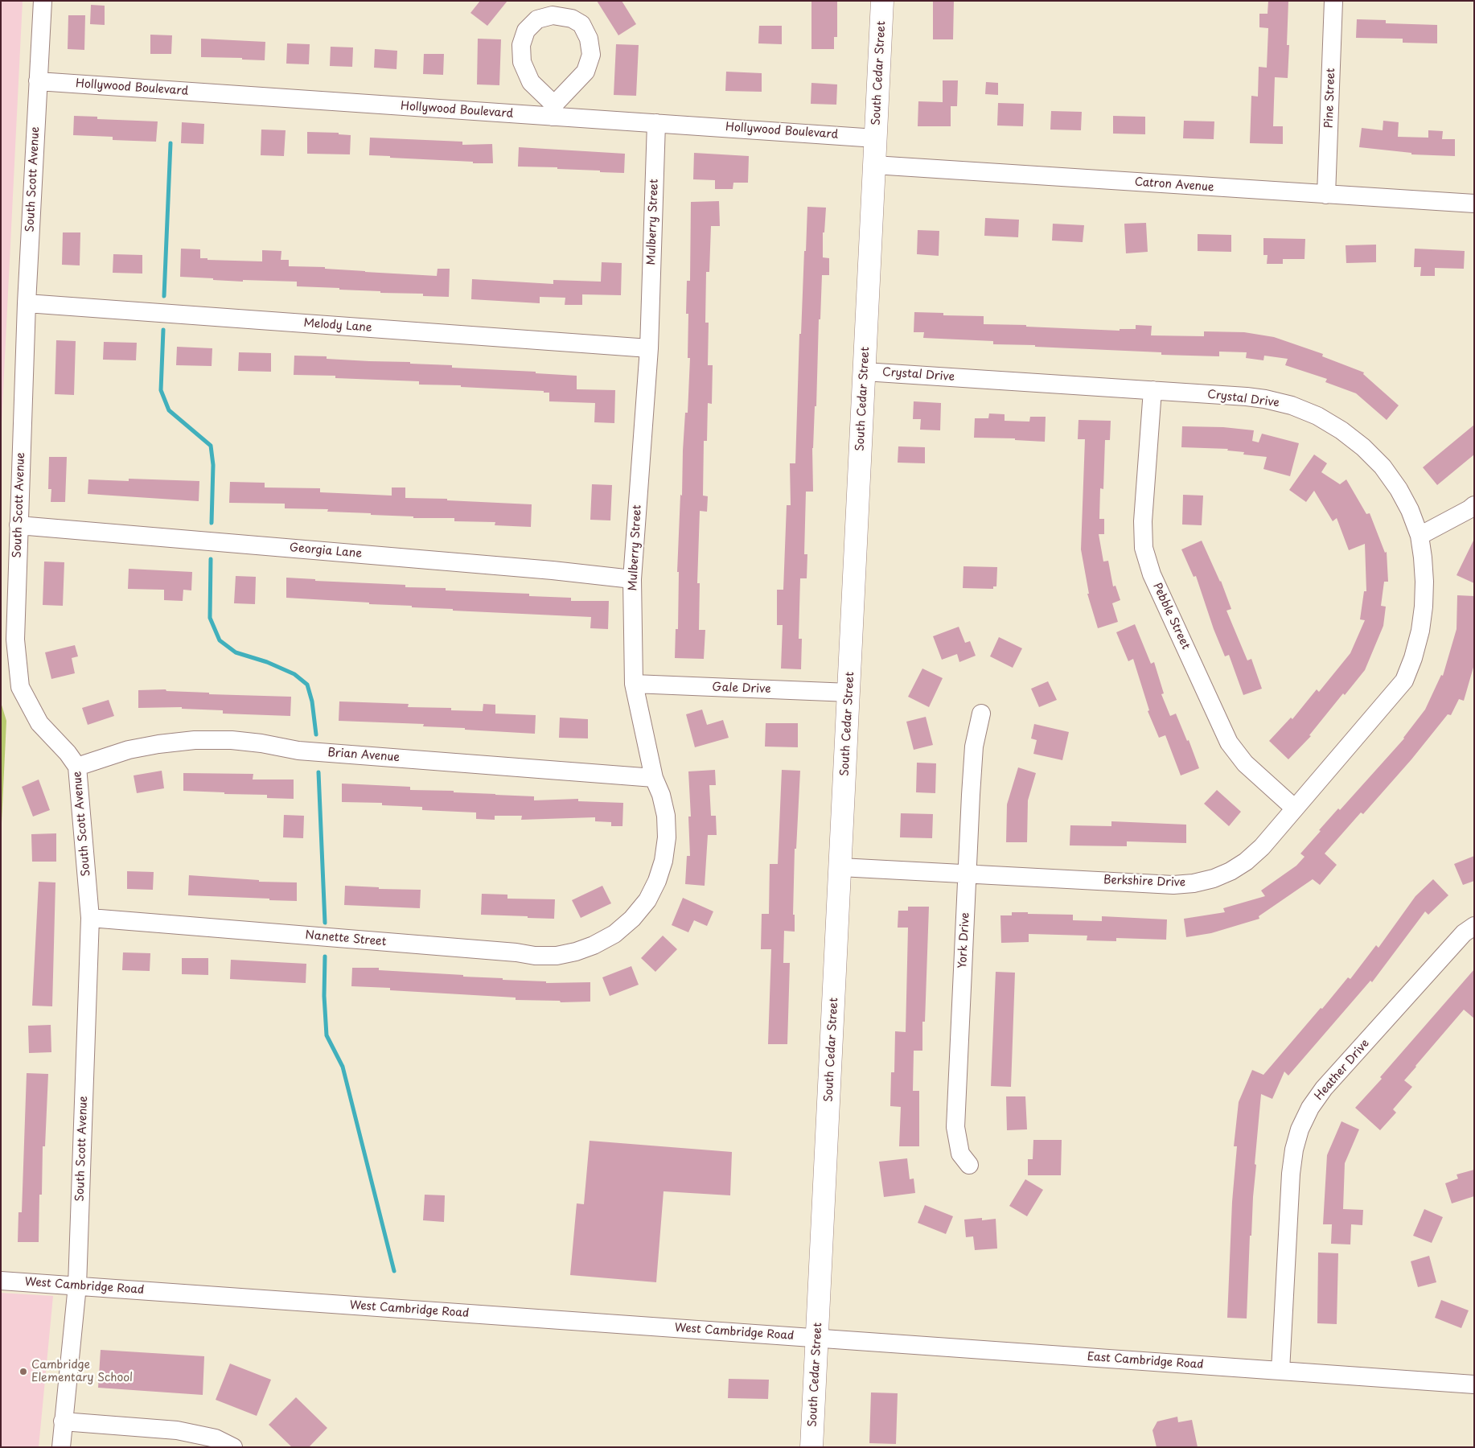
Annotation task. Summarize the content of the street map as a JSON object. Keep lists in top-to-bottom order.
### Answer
{
  "streets": {
    "main road": ["South Cedar Street"],
    "street": [
      "Hollywood Boulevard",
      "Pine Street",
      "South Scott Avenue",
      "Catron Avenue",
      "Mulberry Street",
      "Melody Lane",
      "Crystal Drive",
      "Georgia Lane",
      "Pebble Street",
      "Gale Drive",
      "Brian Avenue",
      "Berkshire Drive",
      "Nanette Street",
      "York Drive",
      "Heather Drive",
      "West Cambridge Road",
      "East Cambridge Road"
    ]
  },
  "crossings": [
    ["South Cedar Street", "Hollywood Boulevard"],
    ["South Cedar Street", "Catron Avenue"],
    ["South Cedar Street", "Crystal Drive"],
    ["South Cedar Street", "Gale Drive"],
    ["South Cedar Street", "Berkshire Drive"],
    ["South Cedar Street", "West Cambridge Road"],
    ["South Cedar Street", "East Cambridge Road"],
    ["Hollywood Boulevard", "South Scott Avenue"],
    ["Hollywood Boulevard", "Mulberry Street"],
    ["Pine Street", "Catron Avenue"],
    ["South Scott Avenue", "Melody Lane"],
    ["South Scott Avenue", "Georgia Lane"],
    ["South Scott Avenue", "Brian Avenue"],
    ["South Scott Avenue", "Nanette Street"],
    ["South Scott Avenue", "West Cambridge Road"],
    ["Mulberry Street", "Melody Lane"],
    ["Mulberry Street", "Georgia Lane"],
    ["Mulberry Street", "Gale Drive"],
    ["Mulberry Street", "Brian Avenue"],
    ["Mulberry Street", "Nanette Street"],
    ["Crystal Drive", "Pebble Street"],
    ["Crystal Drive", "Berkshire Drive"],
    ["Pebble Street", "Berkshire Drive"],
    ["Berkshire Drive", "York Drive"],
    ["Heather Drive", "East Cambridge Road"],
    ["West Cambridge Road", "East Cambridge Road"]
  ],
  "places": ["Cambridge Elementary School"]
}
